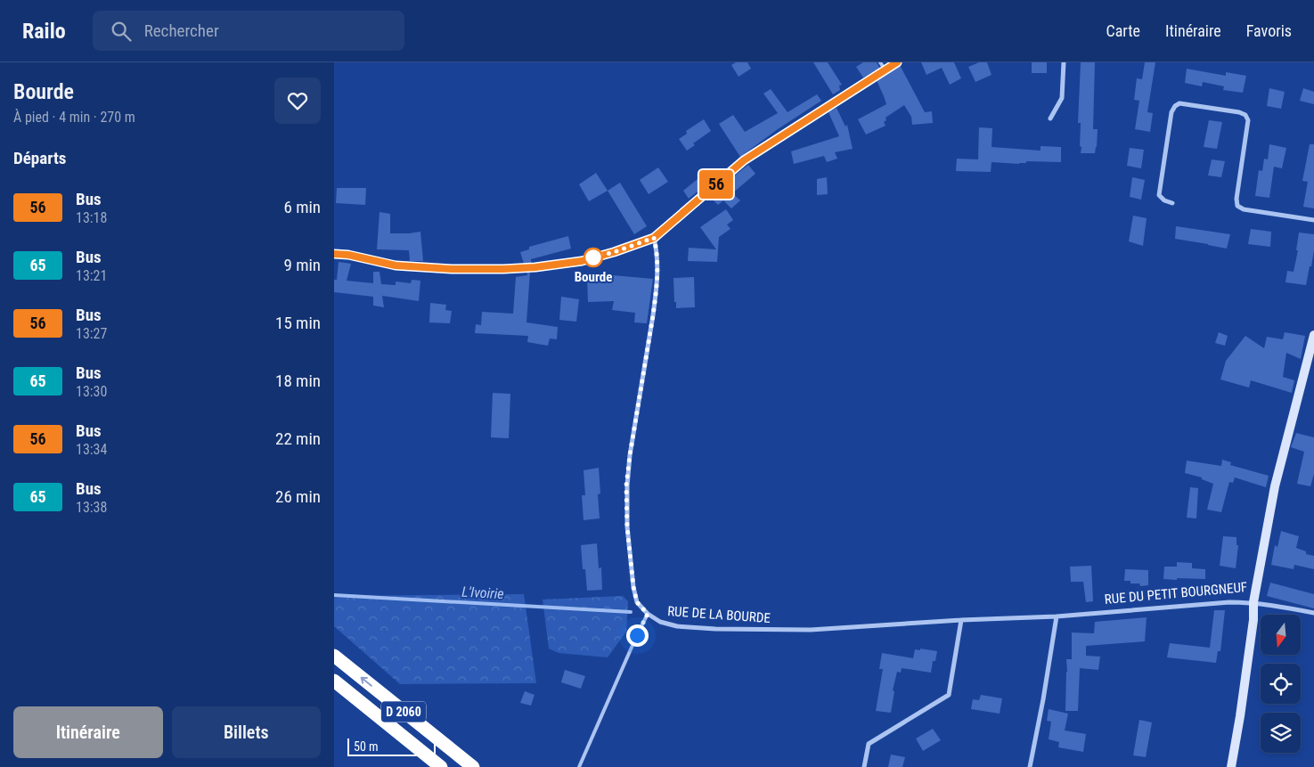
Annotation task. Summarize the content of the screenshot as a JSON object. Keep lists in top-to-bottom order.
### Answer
{
  "streets": {
    "highway": ["D 2060"],
    "street": ["RUE DU PETIT BOURGNEUF", "RUE DE LA BOURDE"]
  },
  "crossings": [
    ["RUE DU PETIT BOURGNEUF", "RUE DE LA BOURDE"]
  ],
  "water": ["L'Ivoirie"],
  "places": ["Bourde"],
  "lines": ["bus line 56"],
  "scale_bar": "50 m",
  "north": "bottom",
  "page": {
    "header": "Railo",
    "search": "Rechercher",
    "nav": ["Carte", "Itinéraire", "Favoris"],
    "heading": [
      ["Bourde", "À pied · 4 min · 270 m"],
      "Départs"
    ],
    "on_map": "56",
    "list": [
      {
        "mark": "56",
        "name": "Bus",
        "note": "13:18",
        "value": "6 min"
      },
      {
        "mark": "65",
        "name": "Bus",
        "note": "13:21",
        "value": "9 min"
      },
      {
        "mark": "56",
        "name": "Bus",
        "note": "13:27",
        "value": "15 min"
      },
      {
        "mark": "65",
        "name": "Bus",
        "note": "13:30",
        "value": "18 min"
      },
      {
        "mark": "56",
        "name": "Bus",
        "note": "13:34",
        "value": "22 min"
      },
      {
        "mark": "65",
        "name": "Bus",
        "note": "13:38",
        "value": "26 min"
      }
    ],
    "buttons": ["Itinéraire", "Billets"],
    "scale": "50 m"
  }
}
